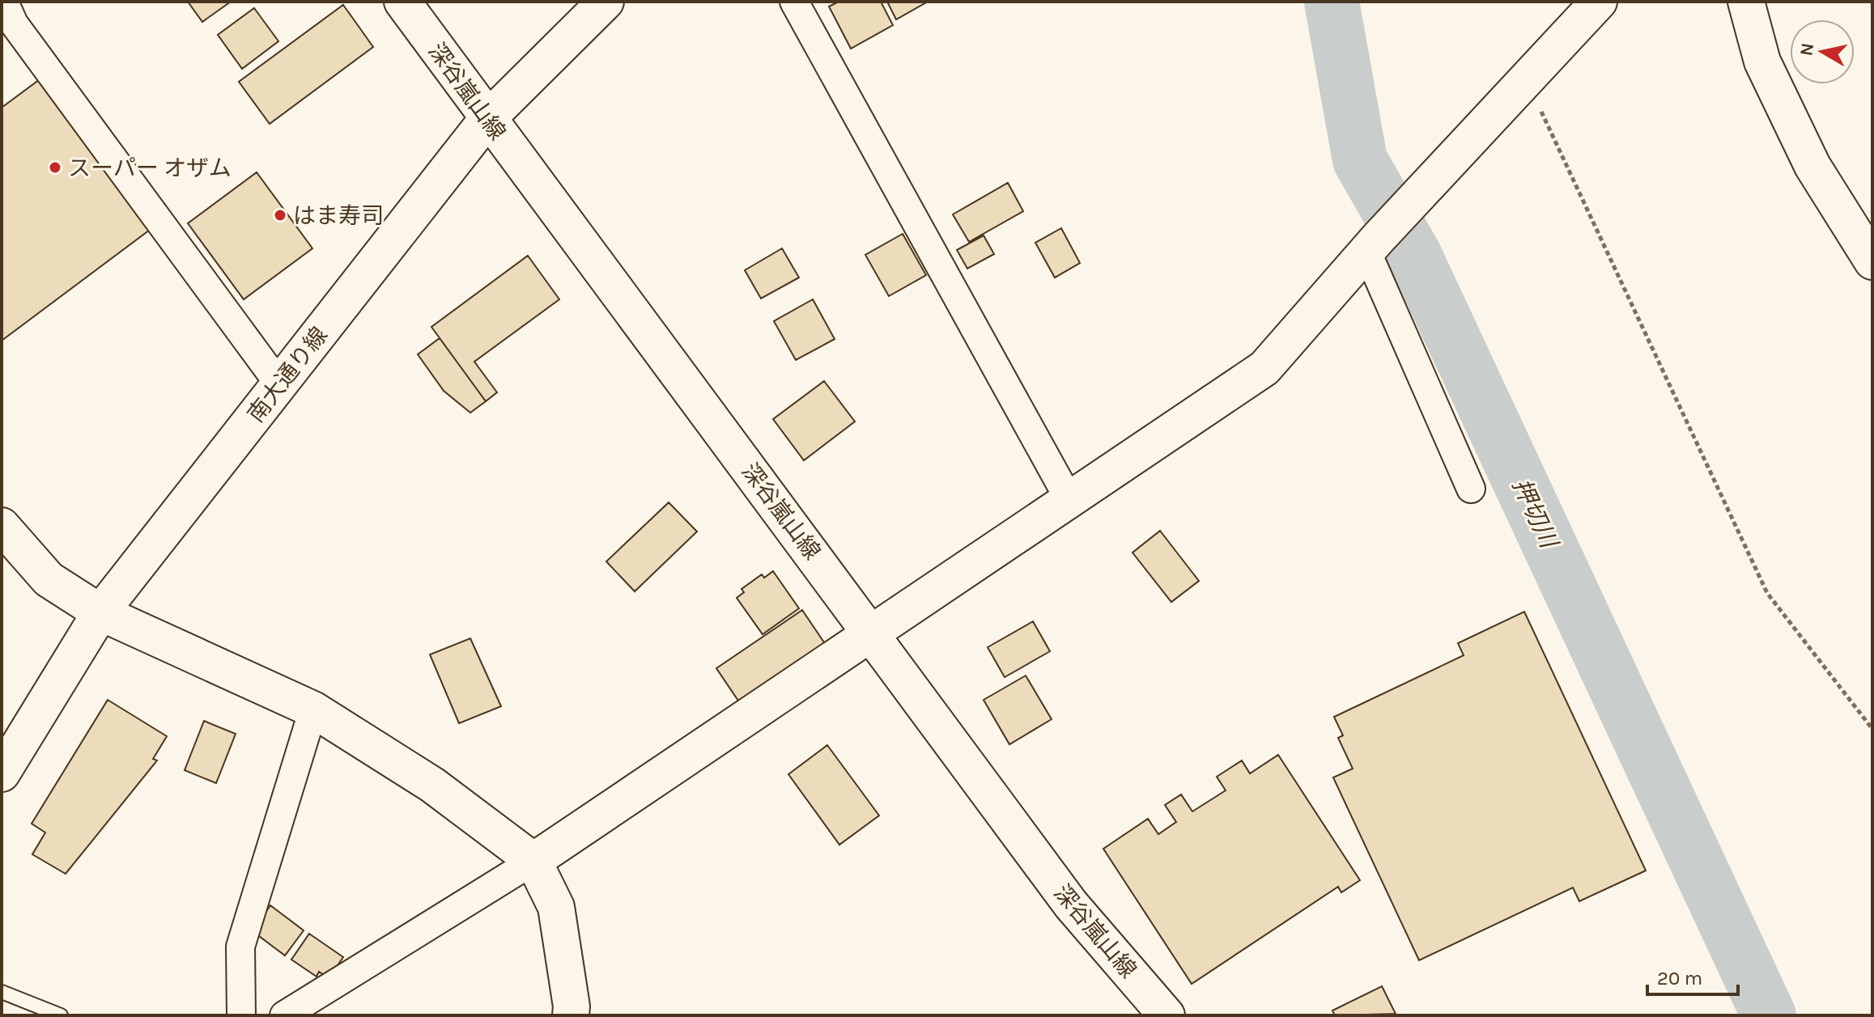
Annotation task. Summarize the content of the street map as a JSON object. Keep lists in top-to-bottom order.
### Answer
{
  "streets": {
    "street": ["深谷嵐山線", "南大通り線"]
  },
  "crossings": [
    ["深谷嵐山線", "南大通り線"]
  ],
  "water": ["押切川"],
  "places": ["スーパー オザム", "はま寿司"],
  "scale_bar": "20 m",
  "north": "left"
}
